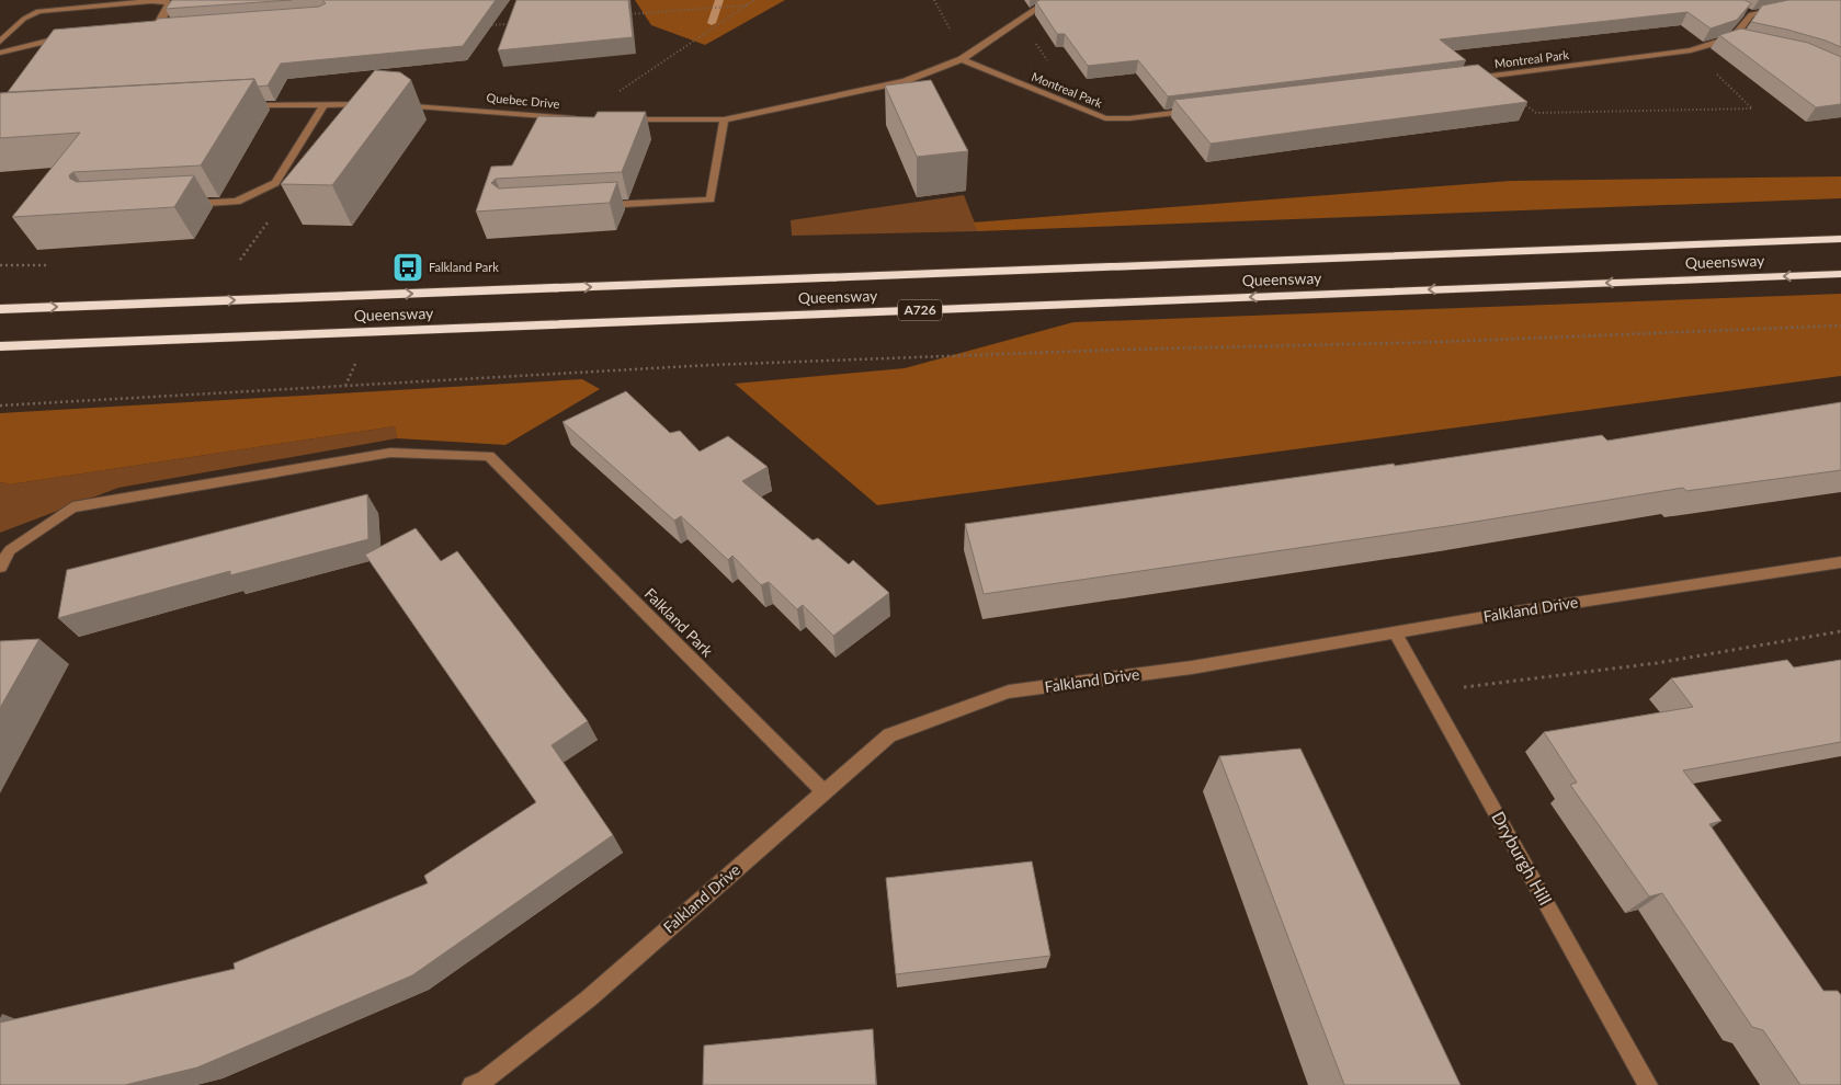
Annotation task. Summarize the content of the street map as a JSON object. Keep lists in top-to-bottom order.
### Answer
{
  "streets": {
    "highway": ["Queensway", "A726"],
    "street": [
      "Montreal Park",
      "Quebec Drive",
      "Falkland Drive",
      "Falkland Park",
      "Dryburgh Hill"
    ]
  },
  "crossings": [
    ["Falkland Drive", "Falkland Park"],
    ["Falkland Drive", "Dryburgh Hill"]
  ],
  "places": {
    "bus stop": ["Falkland Park"]
  }
}
